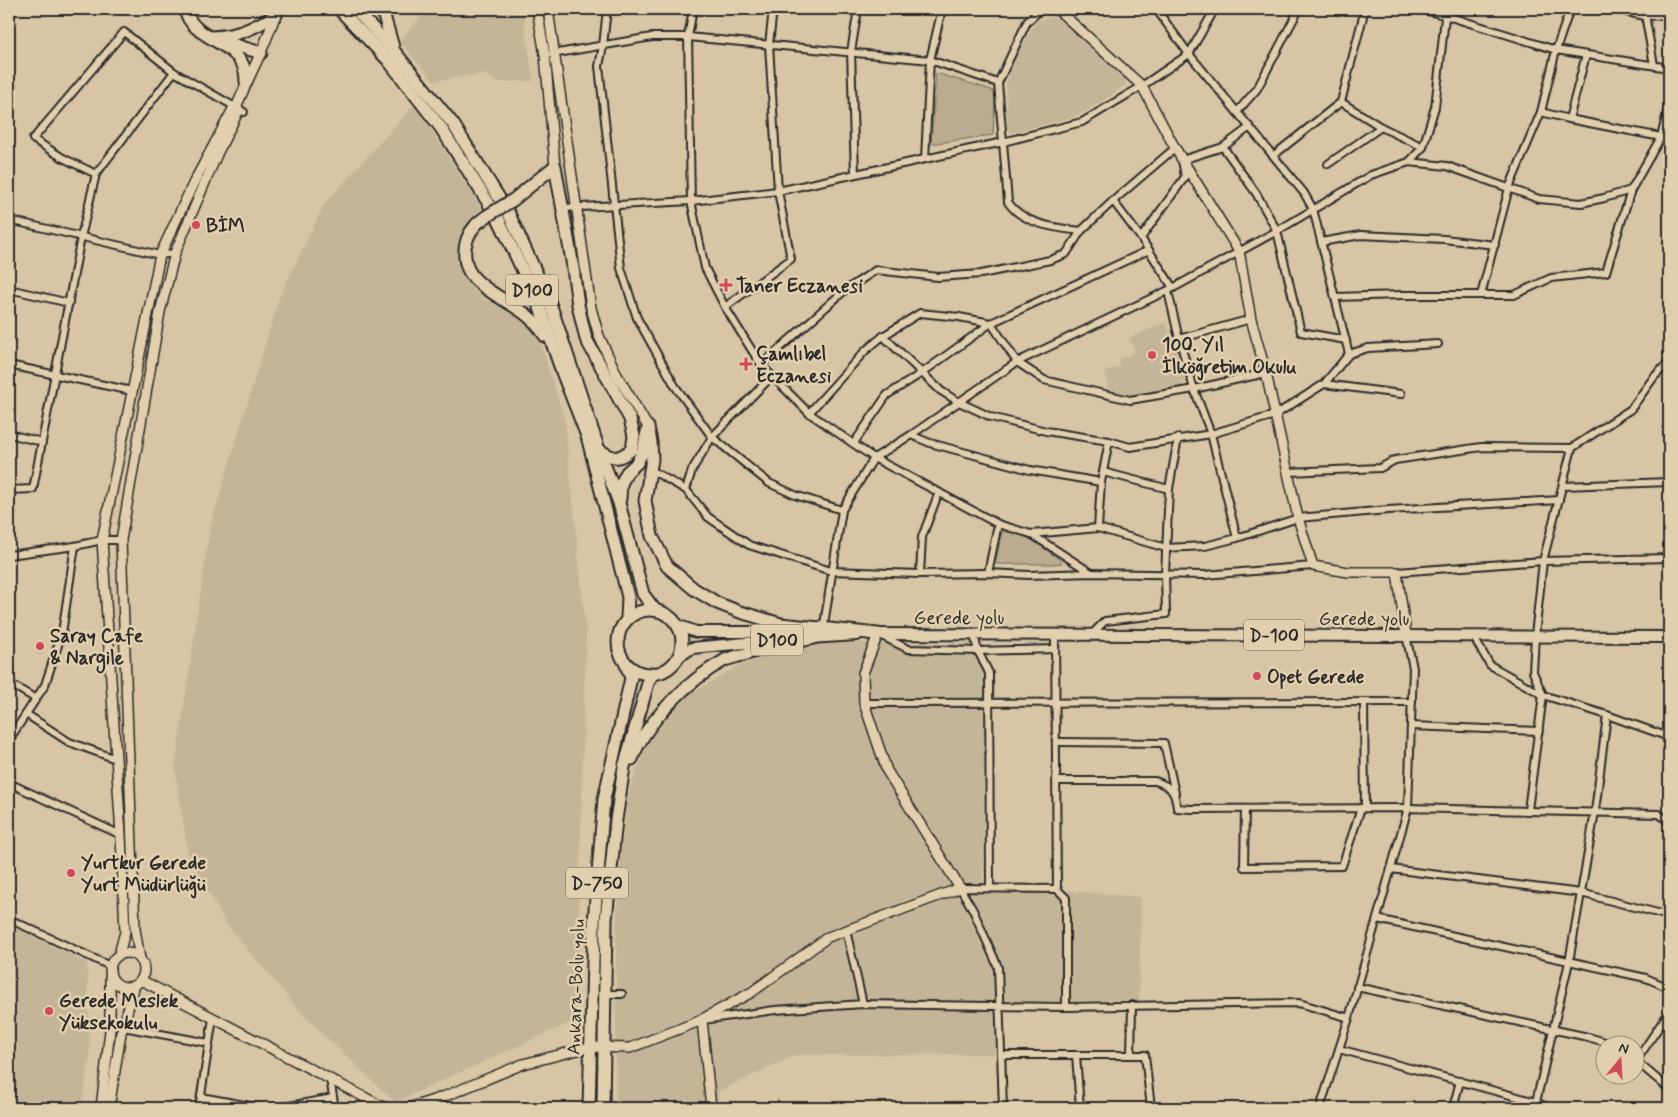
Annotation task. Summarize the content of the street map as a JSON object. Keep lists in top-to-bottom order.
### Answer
{
  "streets": {
    "highway": ["D100", "D-750", "Ankara-Bolu yolu"],
    "main road": ["Gerede yolu", "D-100"]
  },
  "crossings": [
    ["D100", "Ankara-Bolu yolu"]
  ],
  "places": {
    "other": [
      "BİM",
      "100. Yıl İlköğretim Okulu",
      "Saray Cafe & Nargile",
      "Opet Gerede",
      "Yurtkur Gerede Yurt Müdürlüğü",
      "Gerede Meslek Yüksekokulu"
    ],
    "health": ["Taner Eczanesi", "Çamlıbel Eczanesi"]
  },
  "north": "top"
}
